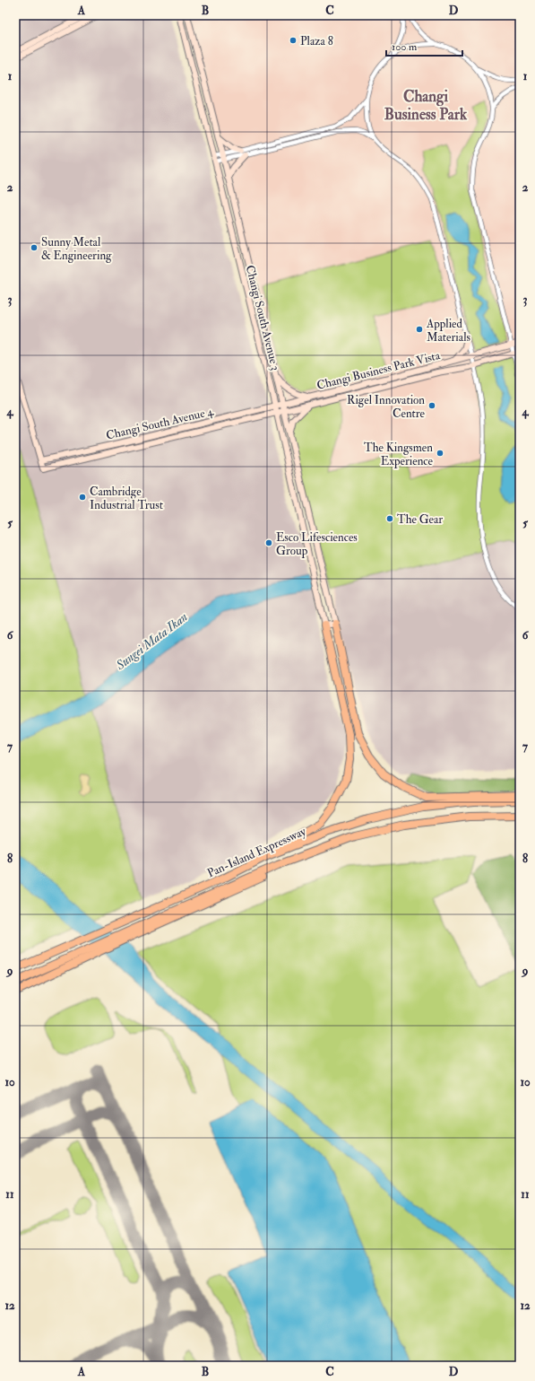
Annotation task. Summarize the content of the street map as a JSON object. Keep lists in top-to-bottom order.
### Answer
{
  "streets": {
    "highway": ["Pan-Island Expressway"],
    "street": ["Changi South Avenue 3", "Changi Business Park Vista", "Changi South Avenue 4"]
  },
  "crossings": [
    ["Changi South Avenue 3", "Changi Business Park Vista"],
    ["Changi South Avenue 3", "Changi South Avenue 4"],
    ["Changi Business Park Vista", "Changi South Avenue 4"]
  ],
  "districts": ["Changi Business Park"],
  "water": ["Sungei Mata Ikan"],
  "places": [
    "Plaza 8",
    "Sunny Metal & Engineering",
    "Applied Materials",
    "Rigel Innovation Centre",
    "The Kingsmen Experience",
    "Cambridge Industrial Trust",
    "The Gear",
    "Esco Lifesciences Group"
  ],
  "scale_bar": "100 m",
  "grid": {
    "columns": [
      "A",
      "B",
      "C",
      "D"
    ],
    "rows": [
      "1",
      "2",
      "3",
      "4",
      "5",
      "6",
      "7",
      "8",
      "9",
      "10",
      "11",
      "12"
    ]
  }
}
